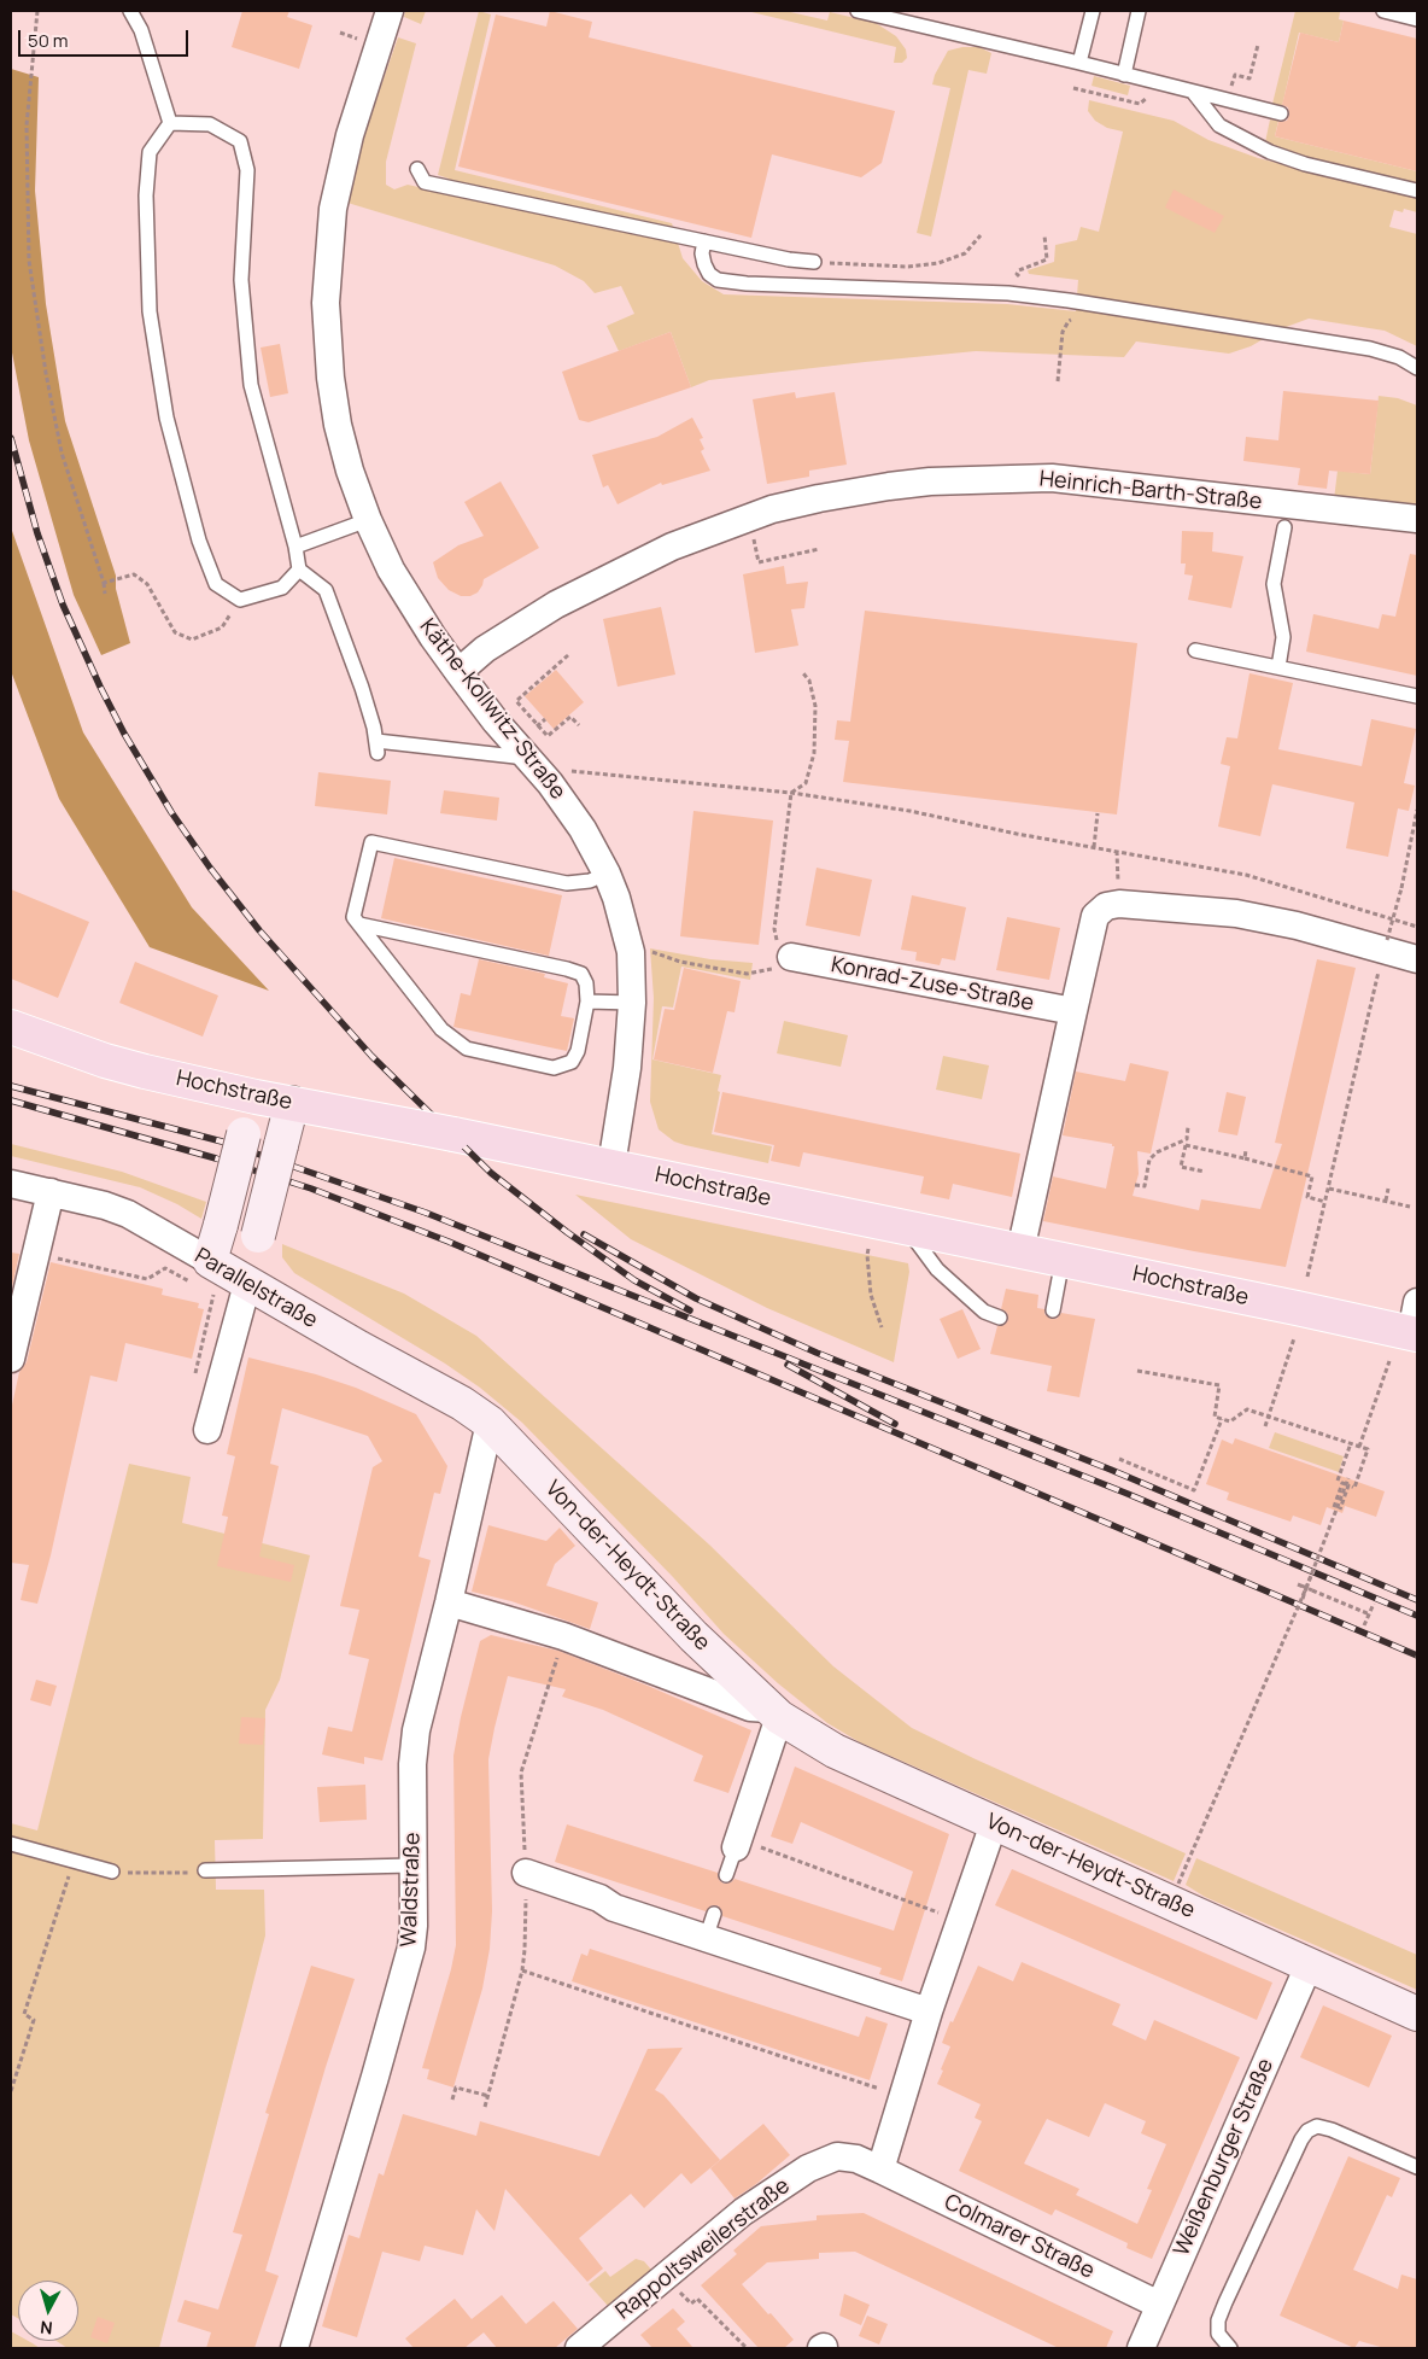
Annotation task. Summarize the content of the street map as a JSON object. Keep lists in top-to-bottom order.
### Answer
{
  "streets": {
    "main road": ["Hochstraße", "Parallelstraße", "Von-der-Heydt-Straße"],
    "street": [
      "Heinrich-Barth-Straße",
      "Käthe-Kollwitz-Straße",
      "Konrad-Zuse-Straße",
      "Waldstraße",
      "Weißenburger Straße",
      "Colmarer Straße",
      "Rappoltsweilerstraße"
    ]
  },
  "crossings": [
    ["Heinrich-Barth-Straße", "Käthe-Kollwitz-Straße"],
    ["Käthe-Kollwitz-Straße", "Hochstraße"],
    ["Parallelstraße", "Von-der-Heydt-Straße"],
    ["Parallelstraße", "Waldstraße"],
    ["Von-der-Heydt-Straße", "Waldstraße"],
    ["Von-der-Heydt-Straße", "Weißenburger Straße"],
    ["Weißenburger Straße", "Colmarer Straße"],
    ["Colmarer Straße", "Rappoltsweilerstraße"]
  ],
  "scale_bar": "50 m",
  "north": "bottom"
}
